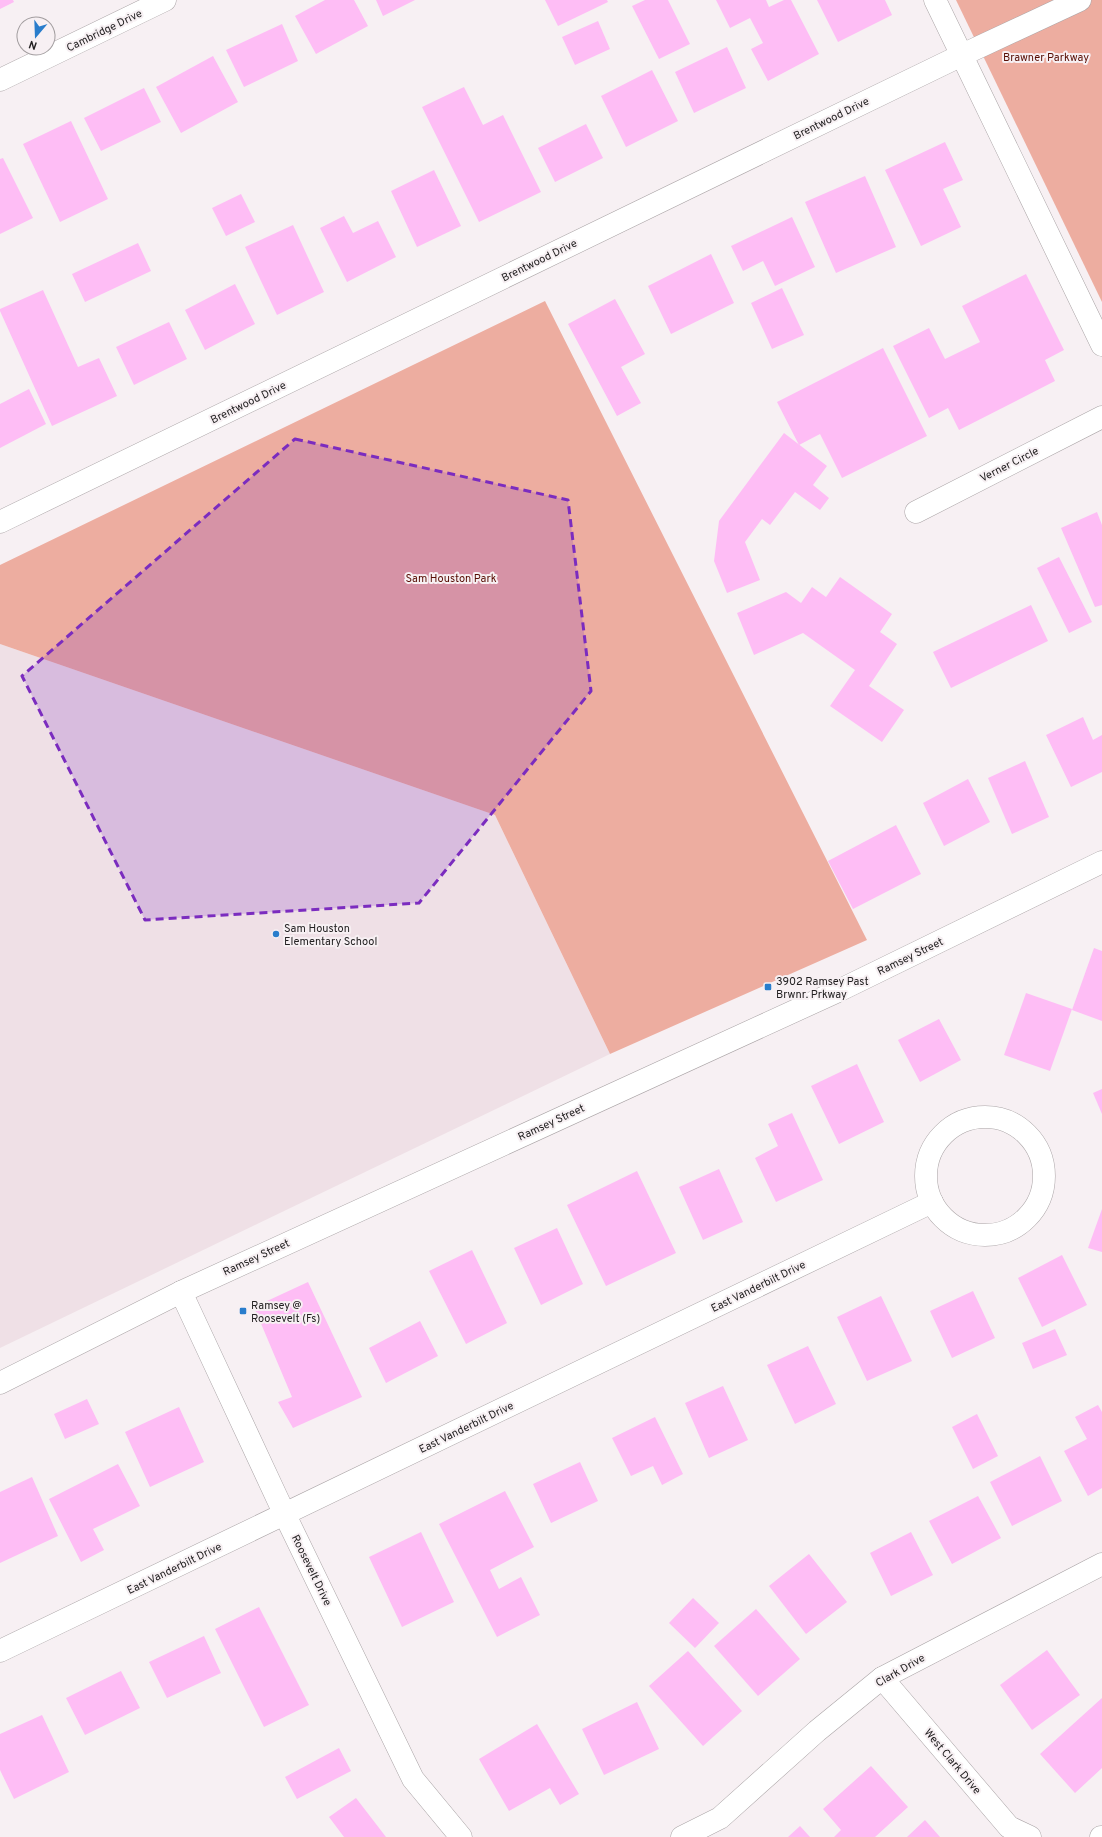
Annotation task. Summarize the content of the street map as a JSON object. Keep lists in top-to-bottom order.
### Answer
{
  "streets": {
    "street": [
      "Cambridge Drive",
      "Brentwood Drive",
      "Verner Circle",
      "Ramsey Street",
      "East Vanderbilt Drive",
      "Roosevelt Drive",
      "Clark Drive",
      "West Clark Drive"
    ]
  },
  "crossings": [
    ["Ramsey Street", "Roosevelt Drive"],
    ["East Vanderbilt Drive", "Roosevelt Drive"],
    ["Clark Drive", "West Clark Drive"]
  ],
  "parks": ["Brawner Parkway", "Sam Houston Park"],
  "places": {
    "other": ["Sam Houston Elementary School"],
    "transit": ["3902 Ramsey Past Brwnr. Prkway", "Ramsey @ Roosevelt (Fs)"]
  },
  "north": "bottom"
}
